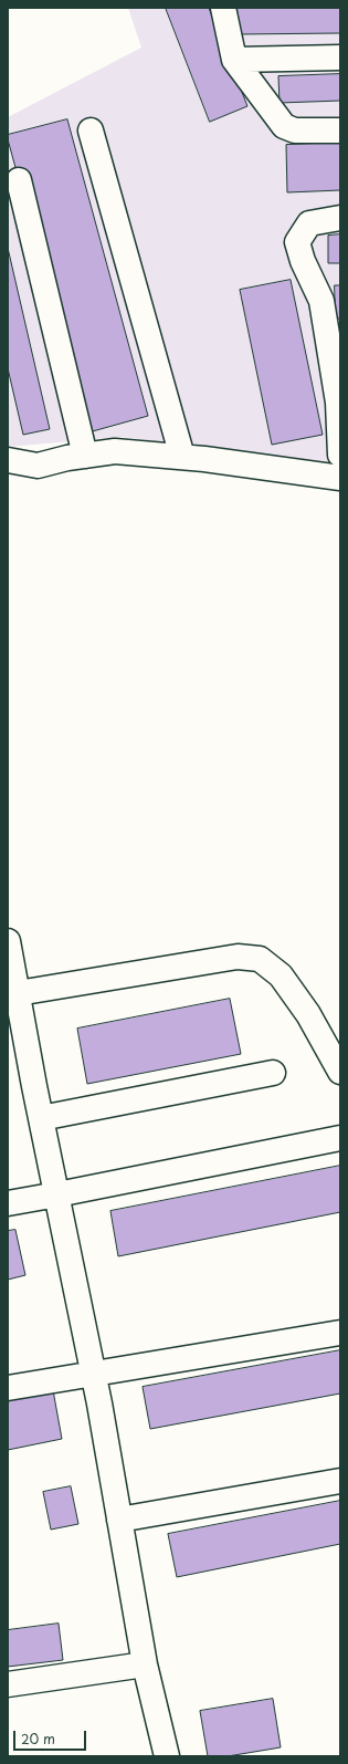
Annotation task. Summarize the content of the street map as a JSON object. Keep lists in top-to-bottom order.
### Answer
{
  "scale_bar": "20 m"
}
